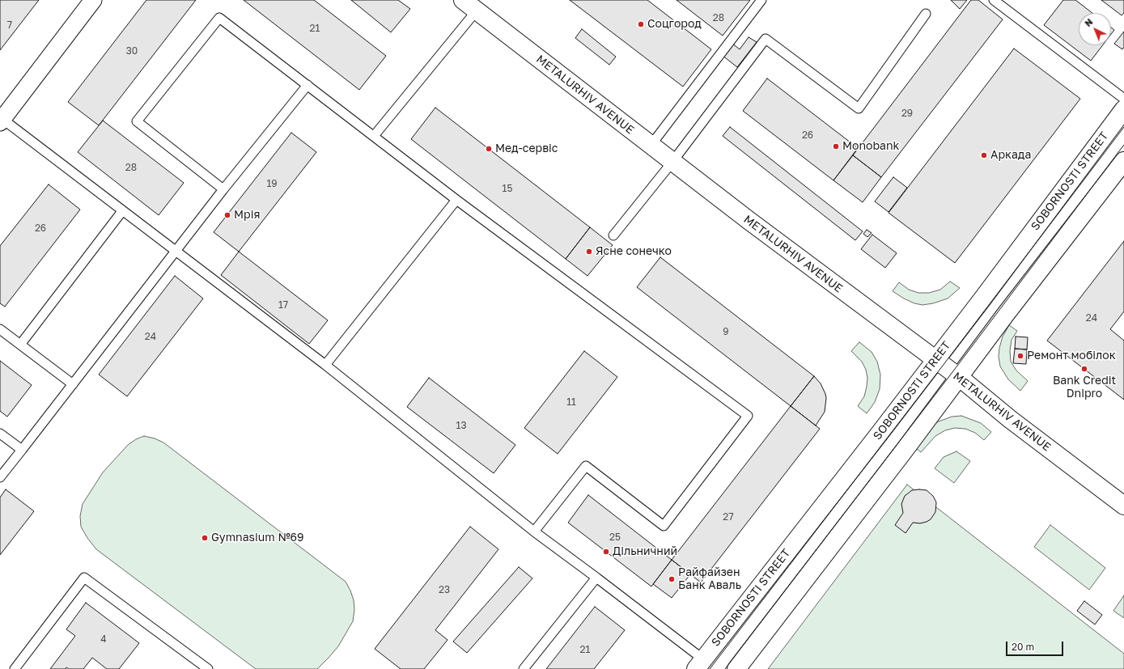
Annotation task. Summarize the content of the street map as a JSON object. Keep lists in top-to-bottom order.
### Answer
{
  "streets": {
    "main road": ["METALURHIV AVENUE", "SOBORNOSTI STREET"]
  },
  "crossings": [
    ["METALURHIV AVENUE", "SOBORNOSTI STREET"]
  ],
  "places": [
    "Соцгород",
    "Monobank",
    "Мед-сервіс",
    "Аркада",
    "Мрія",
    "Ясне сонечко",
    "Ремонт мобілок",
    "Bank Credit Dnipro",
    "Gymnasium №69",
    "Дільничний",
    "Райфайзен Банк Аваль"
  ],
  "house_numbers": [
    "28",
    "7",
    "21",
    "30",
    "29",
    "26",
    "28",
    "19",
    "15",
    "26",
    "17",
    "24",
    "9",
    "24",
    "11",
    "13",
    "27",
    "25",
    "23",
    "4",
    "21"
  ],
  "scale_bar": "20 m",
  "north": "top left"
}
